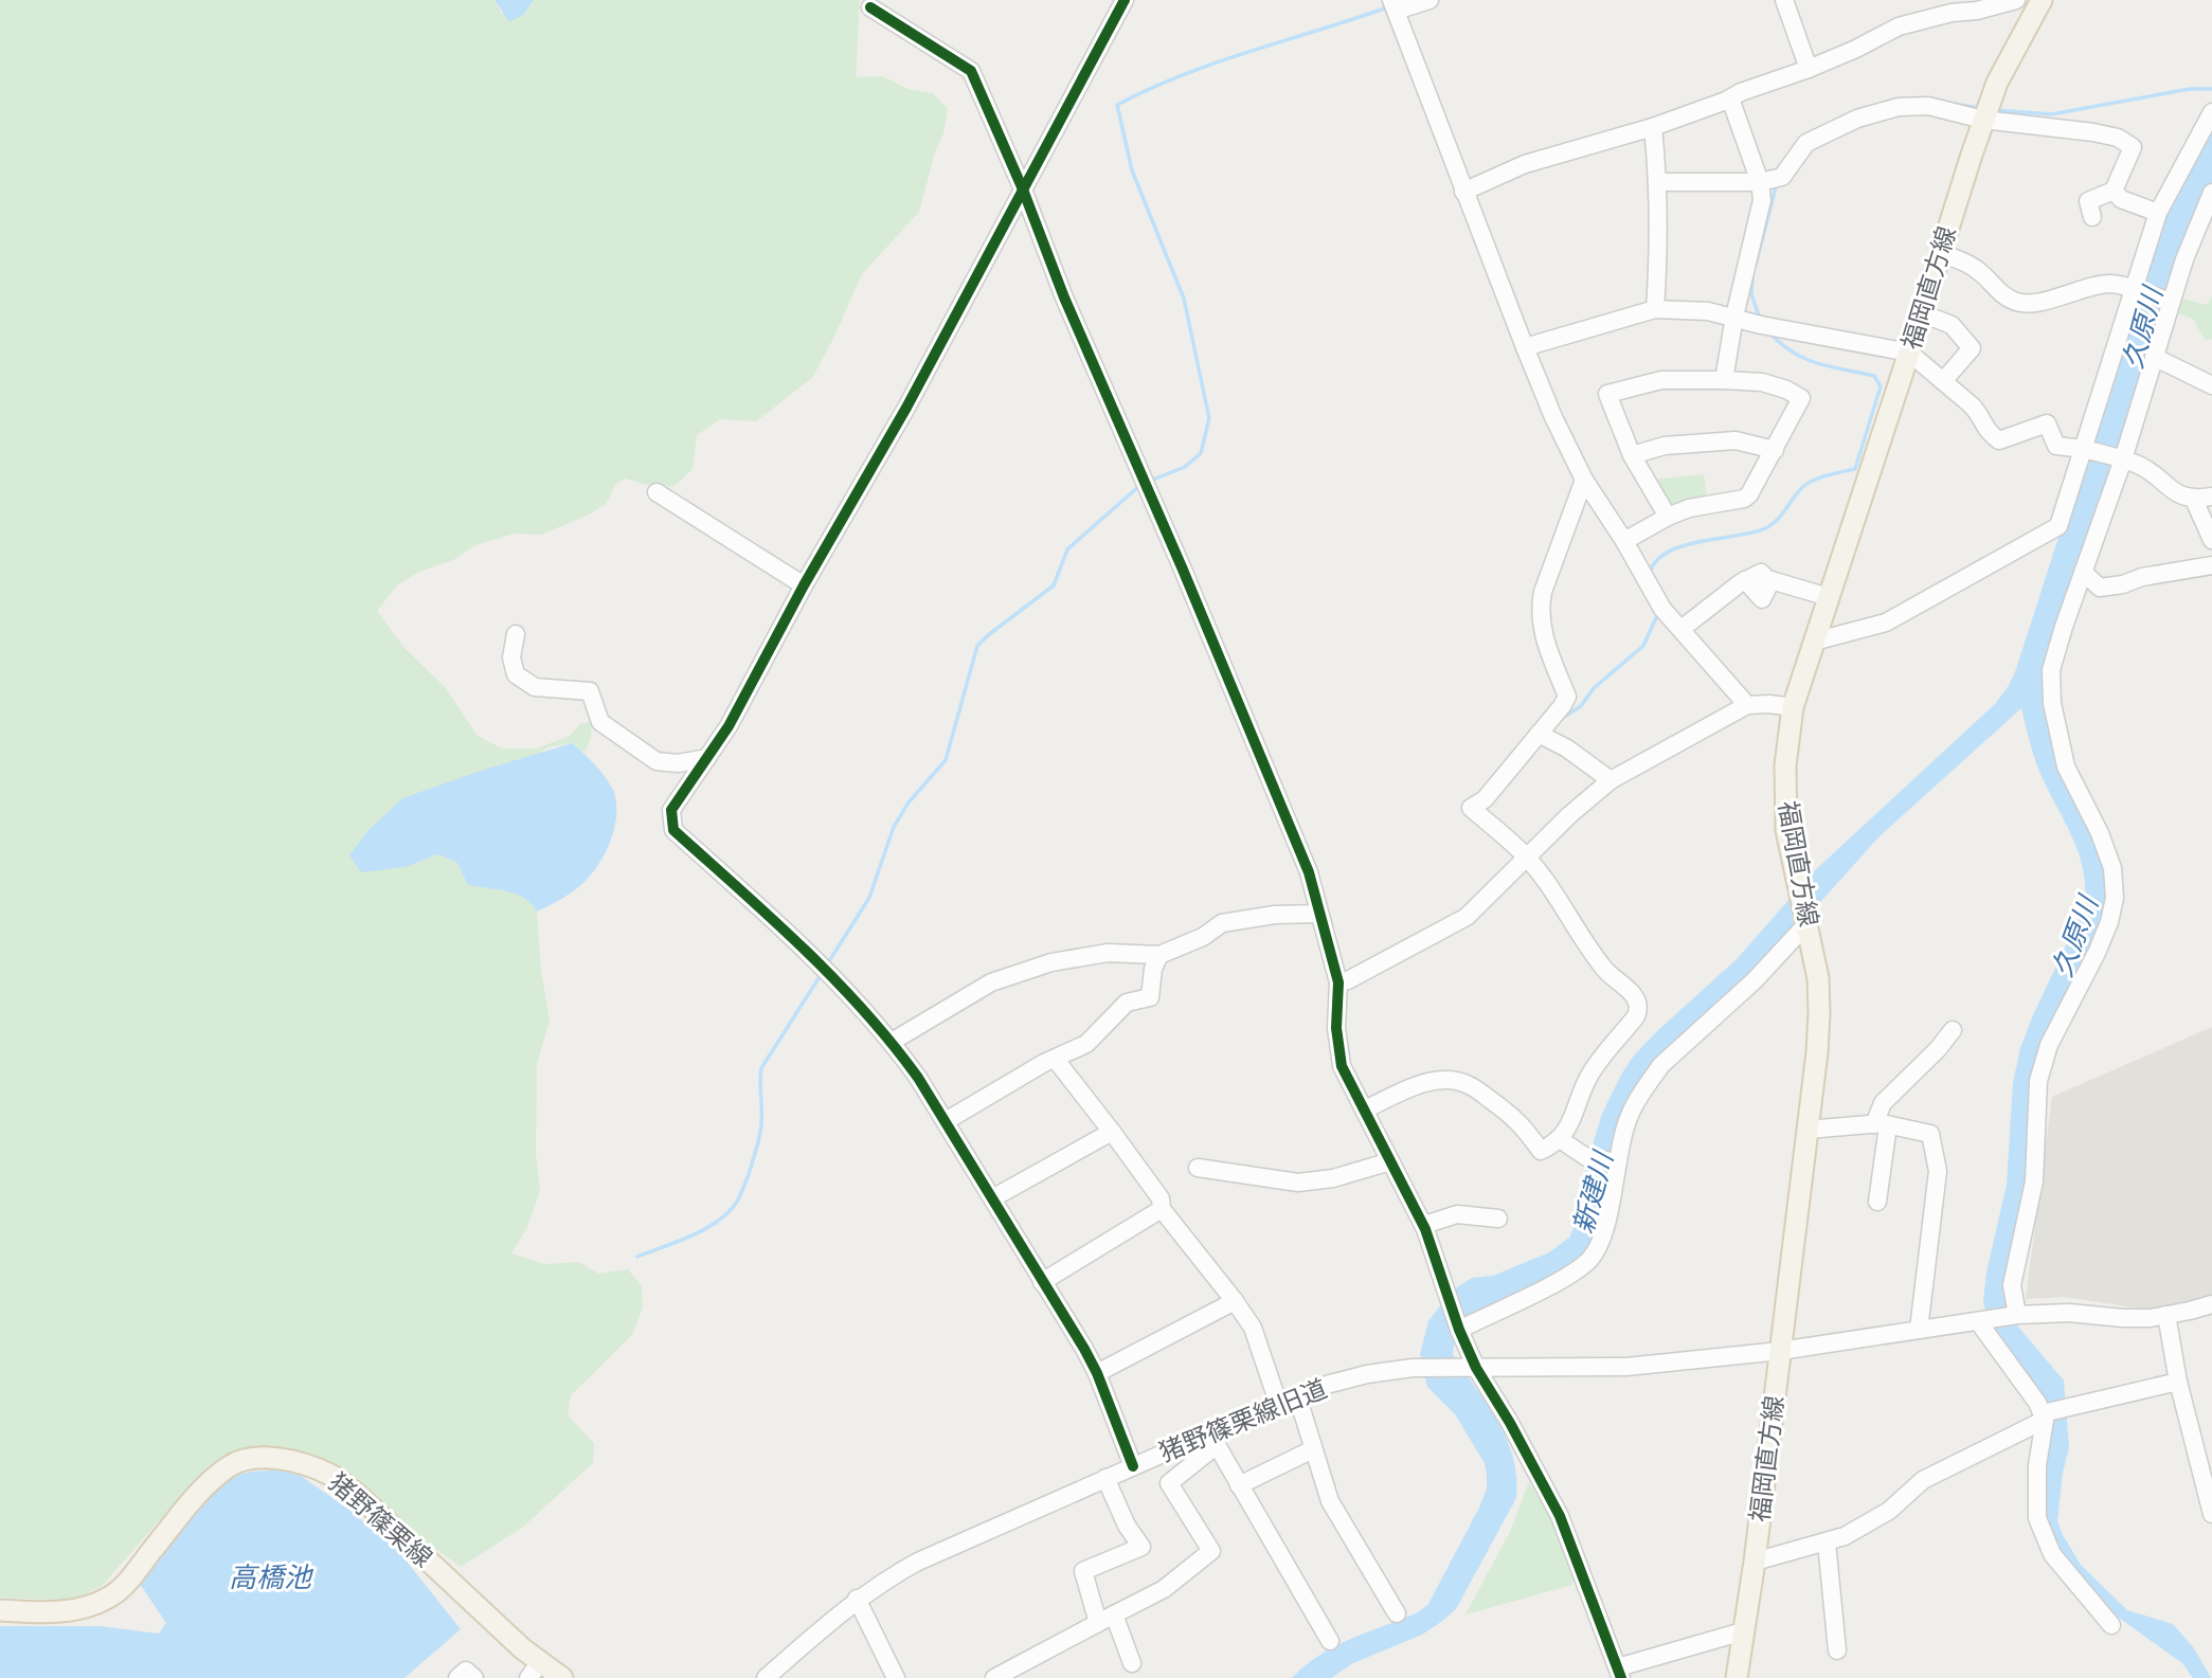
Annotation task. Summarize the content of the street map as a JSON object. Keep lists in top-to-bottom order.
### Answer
{
  "streets": {
    "main road": ["福岡直方線", "猪野篠栗線"],
    "street": ["猪野篠栗線旧道"]
  },
  "crossings": [
    ["福岡直方線", "猪野篠栗線旧道"]
  ],
  "water": ["久原川", "新建川", "高橋池"]
}
